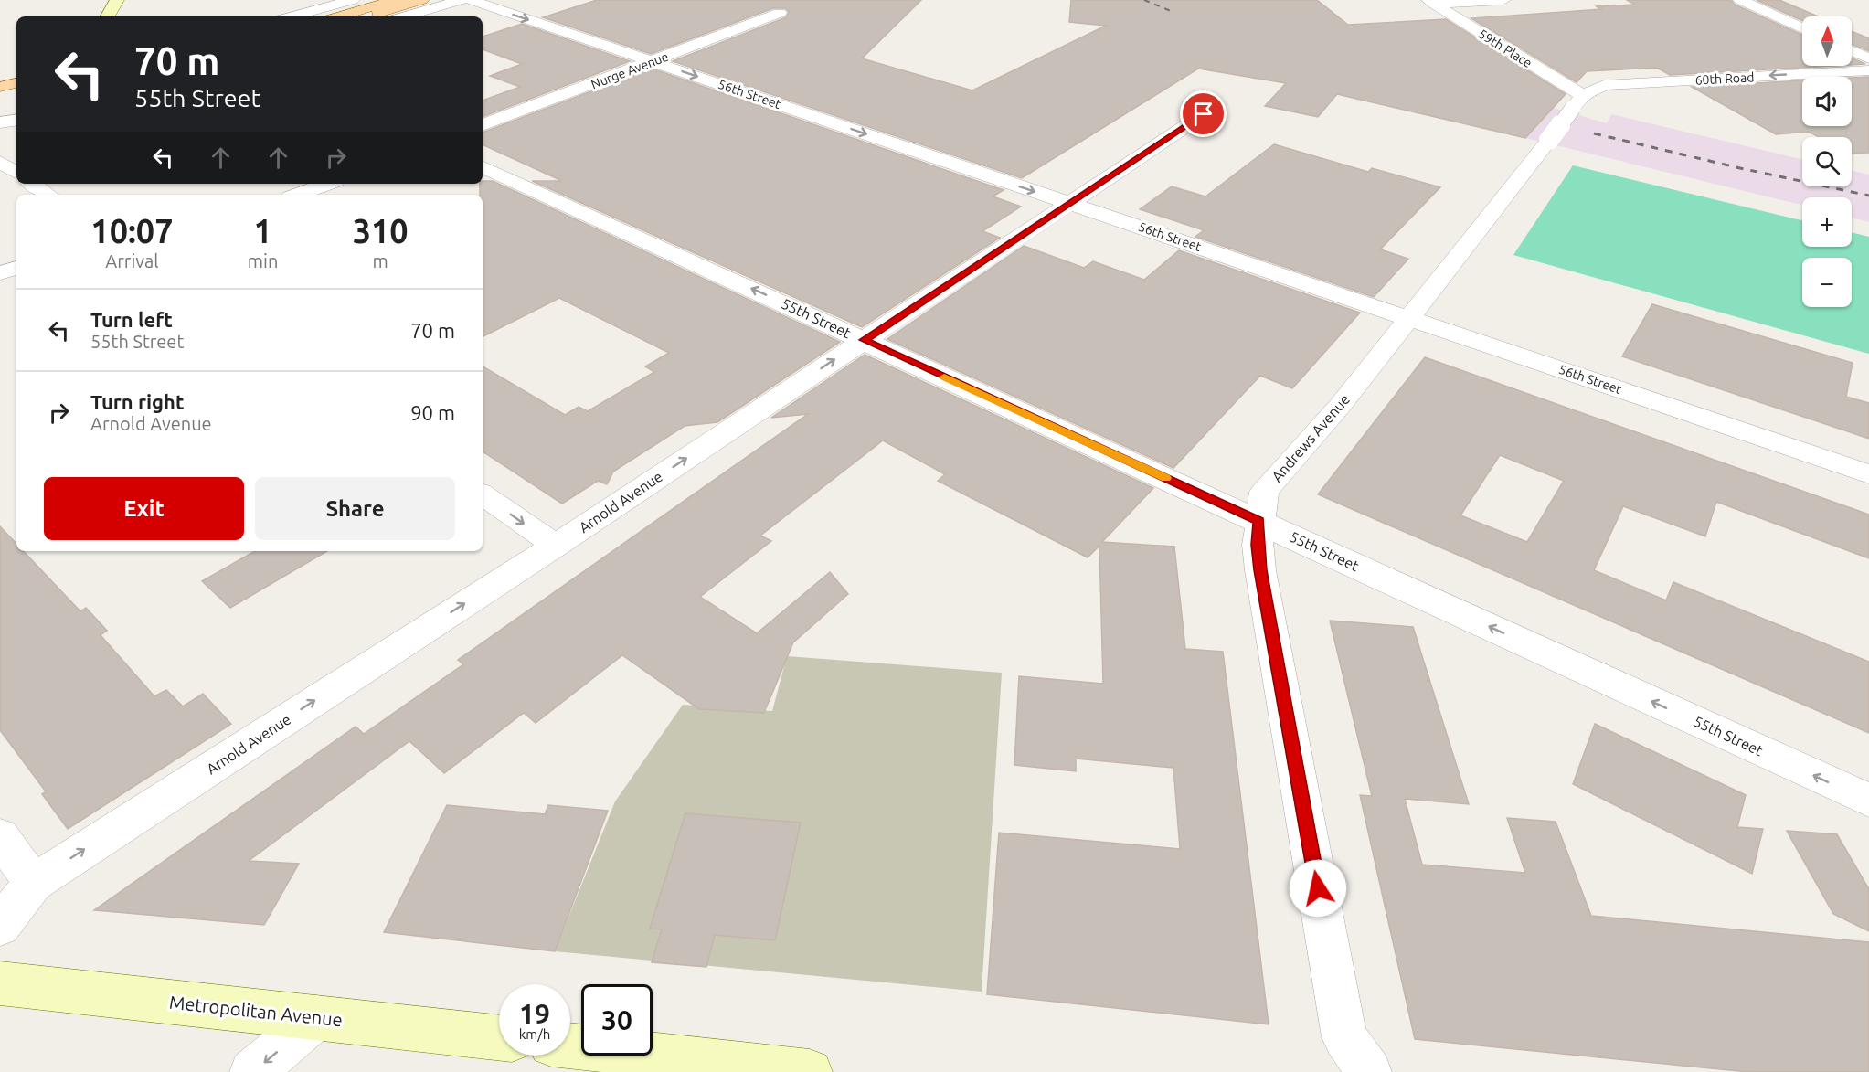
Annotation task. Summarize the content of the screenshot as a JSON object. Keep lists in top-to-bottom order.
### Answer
{
  "streets": {
    "main road": ["Metropolitan Avenue"],
    "street": [
      "59th Place",
      "Nurge Avenue",
      "60th Road",
      "56th Street",
      "55th Street",
      "Andrews Avenue",
      "Arnold Avenue"
    ]
  },
  "crossings": [
    ["59th Place", "60th Road"],
    ["59th Place", "Andrews Avenue"],
    ["Nurge Avenue", "56th Street"],
    ["60th Road", "Andrews Avenue"],
    ["56th Street", "Andrews Avenue"],
    ["56th Street", "Arnold Avenue"],
    ["55th Street", "Andrews Avenue"],
    ["55th Street", "Arnold Avenue"]
  ],
  "one_way": [
    "60th Road",
    "56th Street",
    "55th Street",
    "Arnold Avenue"
  ],
  "north": "top",
  "page": {
    "map_buttons": ["+", "−"],
    "turn": ["70 m", "55th Street"],
    "eta": [
      "10:07",
      "Arrival",
      "1",
      "min",
      "310",
      "m"
    ],
    "list": [
      {
        "name": "Turn left",
        "note": "55th Street",
        "value": "70 m"
      },
      {
        "name": "Turn right",
        "note": "Arnold Avenue",
        "value": "90 m"
      }
    ],
    "buttons": ["Exit", "Share"],
    "speed": "19 km/h",
    "limit": "30"
  }
}
